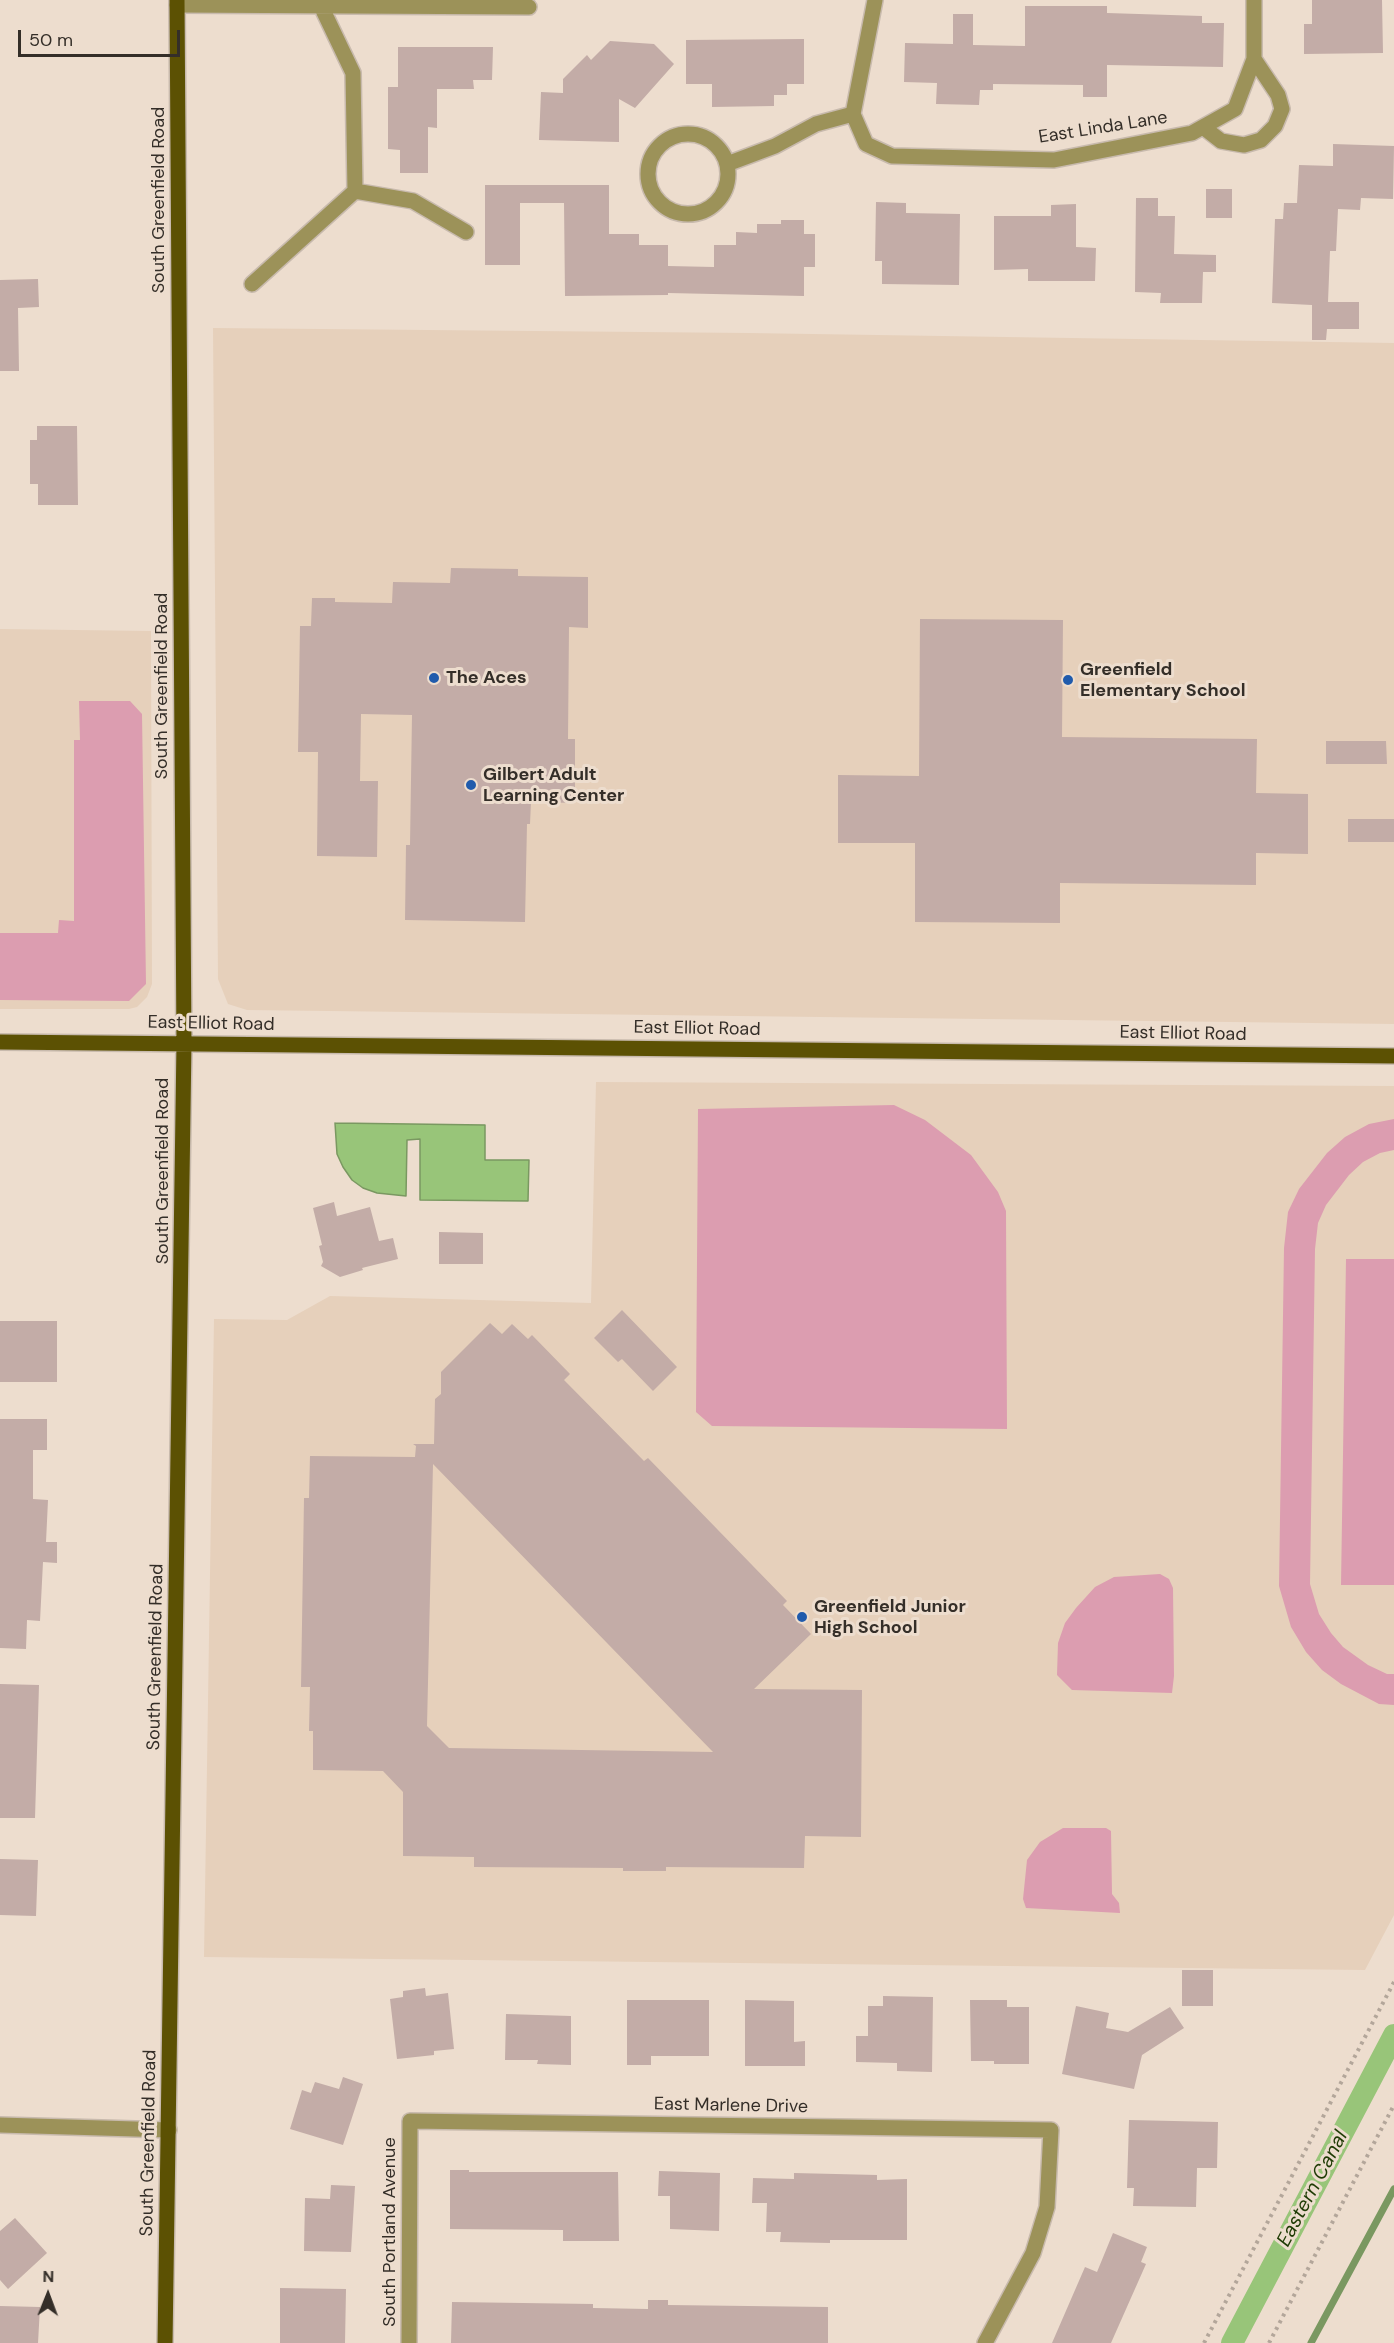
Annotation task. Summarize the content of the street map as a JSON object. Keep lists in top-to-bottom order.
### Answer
{
  "streets": {
    "main road": ["South Greenfield Road", "East Elliot Road"],
    "street": ["East Linda Lane", "East Marlene Drive", "South Portland Avenue"]
  },
  "crossings": [
    ["South Greenfield Road", "East Elliot Road"],
    ["East Marlene Drive", "South Portland Avenue"]
  ],
  "water": ["Eastern Canal"],
  "places": [
    "The Aces",
    "Greenfield Elementary School",
    "Gilbert Adult Learning Center",
    "Greenfield Junior High School"
  ],
  "scale_bar": "50 m",
  "north": "top"
}
